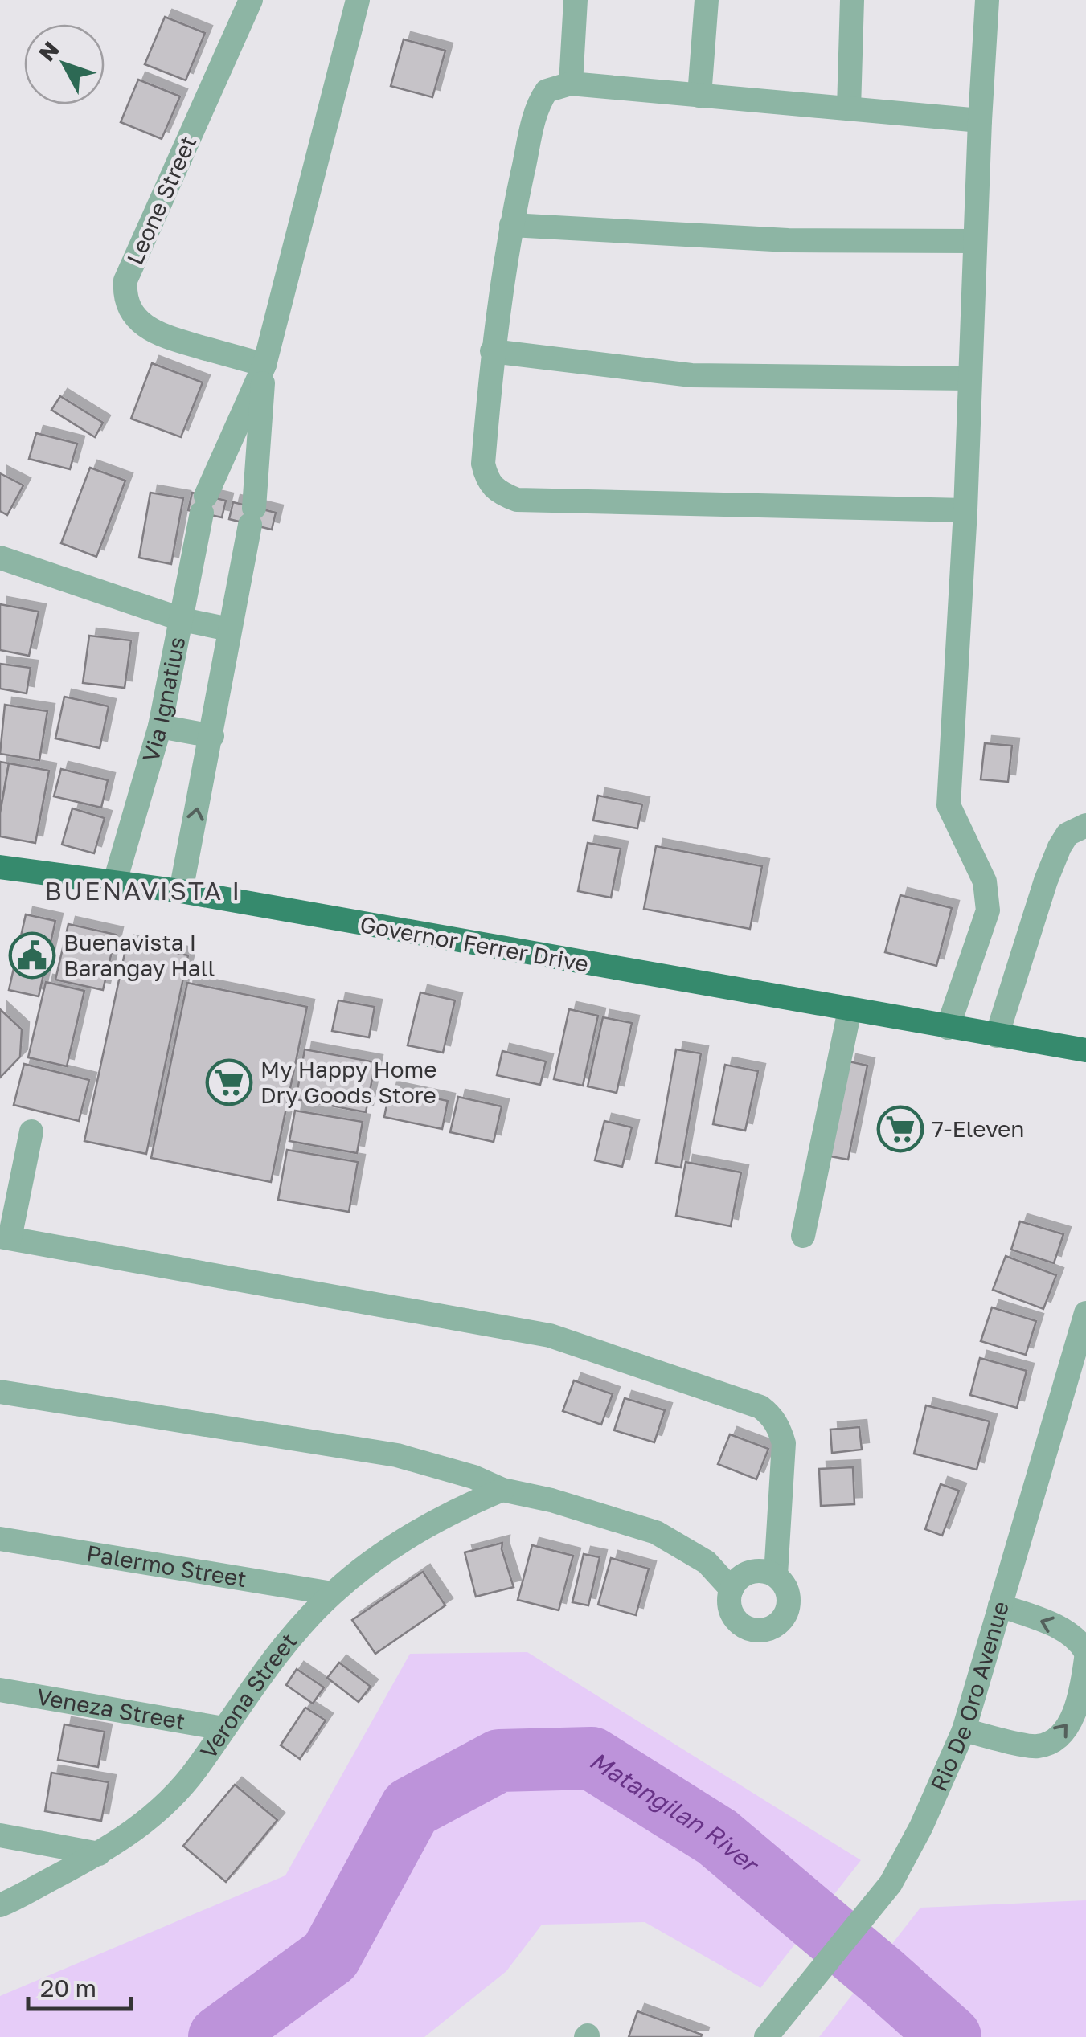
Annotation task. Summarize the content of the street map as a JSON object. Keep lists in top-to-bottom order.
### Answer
{
  "streets": {
    "main road": ["Governor Ferrer Drive"],
    "street": [
      "Leone Street",
      "Via Ignatius",
      "Palermo Street",
      "Verona Street",
      "Rio De Oro Avenue",
      "Veneza Street"
    ]
  },
  "crossings": [
    ["Leone Street", "Via Ignatius"],
    ["Via Ignatius", "Governor Ferrer Drive"],
    ["Palermo Street", "Verona Street"],
    ["Verona Street", "Veneza Street"]
  ],
  "districts": ["BUENAVISTA I"],
  "water": ["Matangilan River"],
  "places": {
    "public building": ["Buenavista I Barangay Hall"],
    "supermarket": ["My Happy Home Dry Goods Store", "7-Eleven"]
  },
  "scale_bar": "20 m",
  "north": "top left"
}
